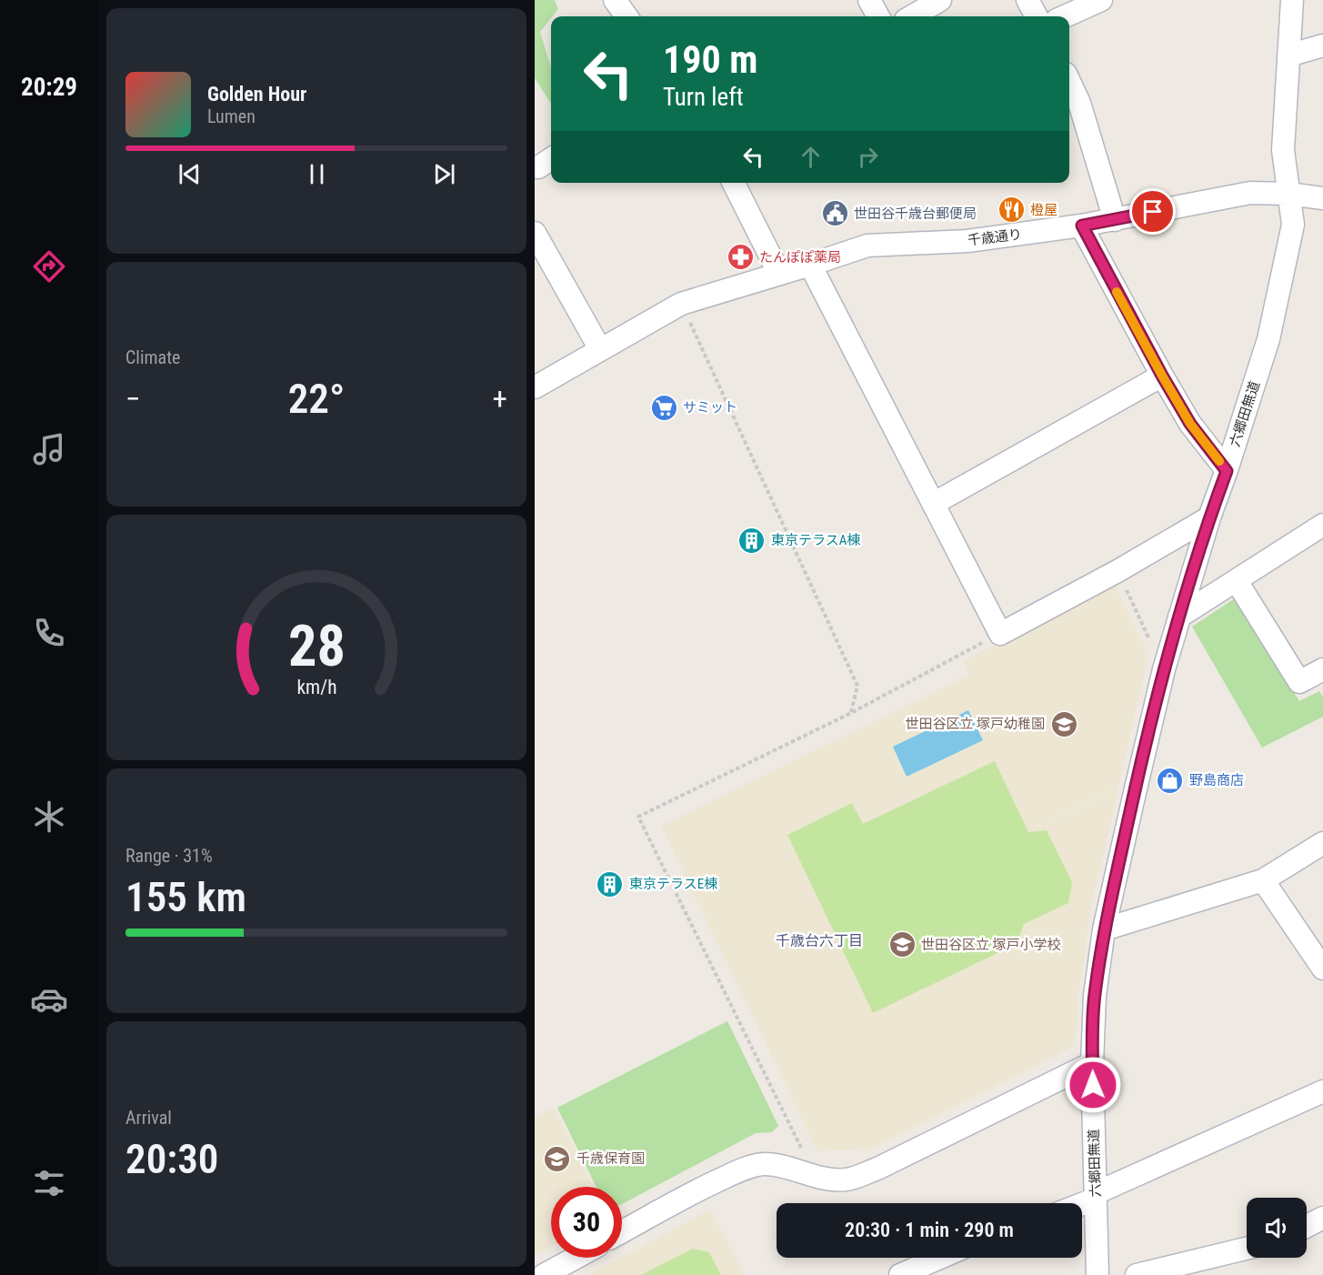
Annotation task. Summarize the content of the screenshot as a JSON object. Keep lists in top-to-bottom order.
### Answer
{
  "streets": {
    "street": ["千歳通り", "六郷田無道"]
  },
  "crossings": [
    ["千歳通り", "六郷田無道"]
  ],
  "districts": ["千歳台六丁目"],
  "places": {
    "restaurant": ["橙屋"],
    "public building": ["世田谷千歳台郵便局"],
    "pharmacy": ["たんぽぽ薬局"],
    "supermarket": ["サミット"],
    "building": ["東京テラスA棟", "東京テラスE棟"],
    "school or university": ["世田谷区立 塚戸幼稚園", "世田谷区立 塚戸小学校", "千歳保育園"],
    "shop": ["野島商店"]
  },
  "page": {
    "tabs": "20:29",
    "turn": ["190 m", "Turn left"],
    "song": ["Golden Hour", "Lumen"],
    "tile": [
      "Climate",
      ["Range · 31%", "155 km"],
      ["Arrival", "20:30"]
    ],
    "heat": ["−", "22°", "+"],
    "limit": "30",
    "trip": "20:30 · 1 min · 290 m",
    "gauge": ["28", "km/h"]
  }
}
